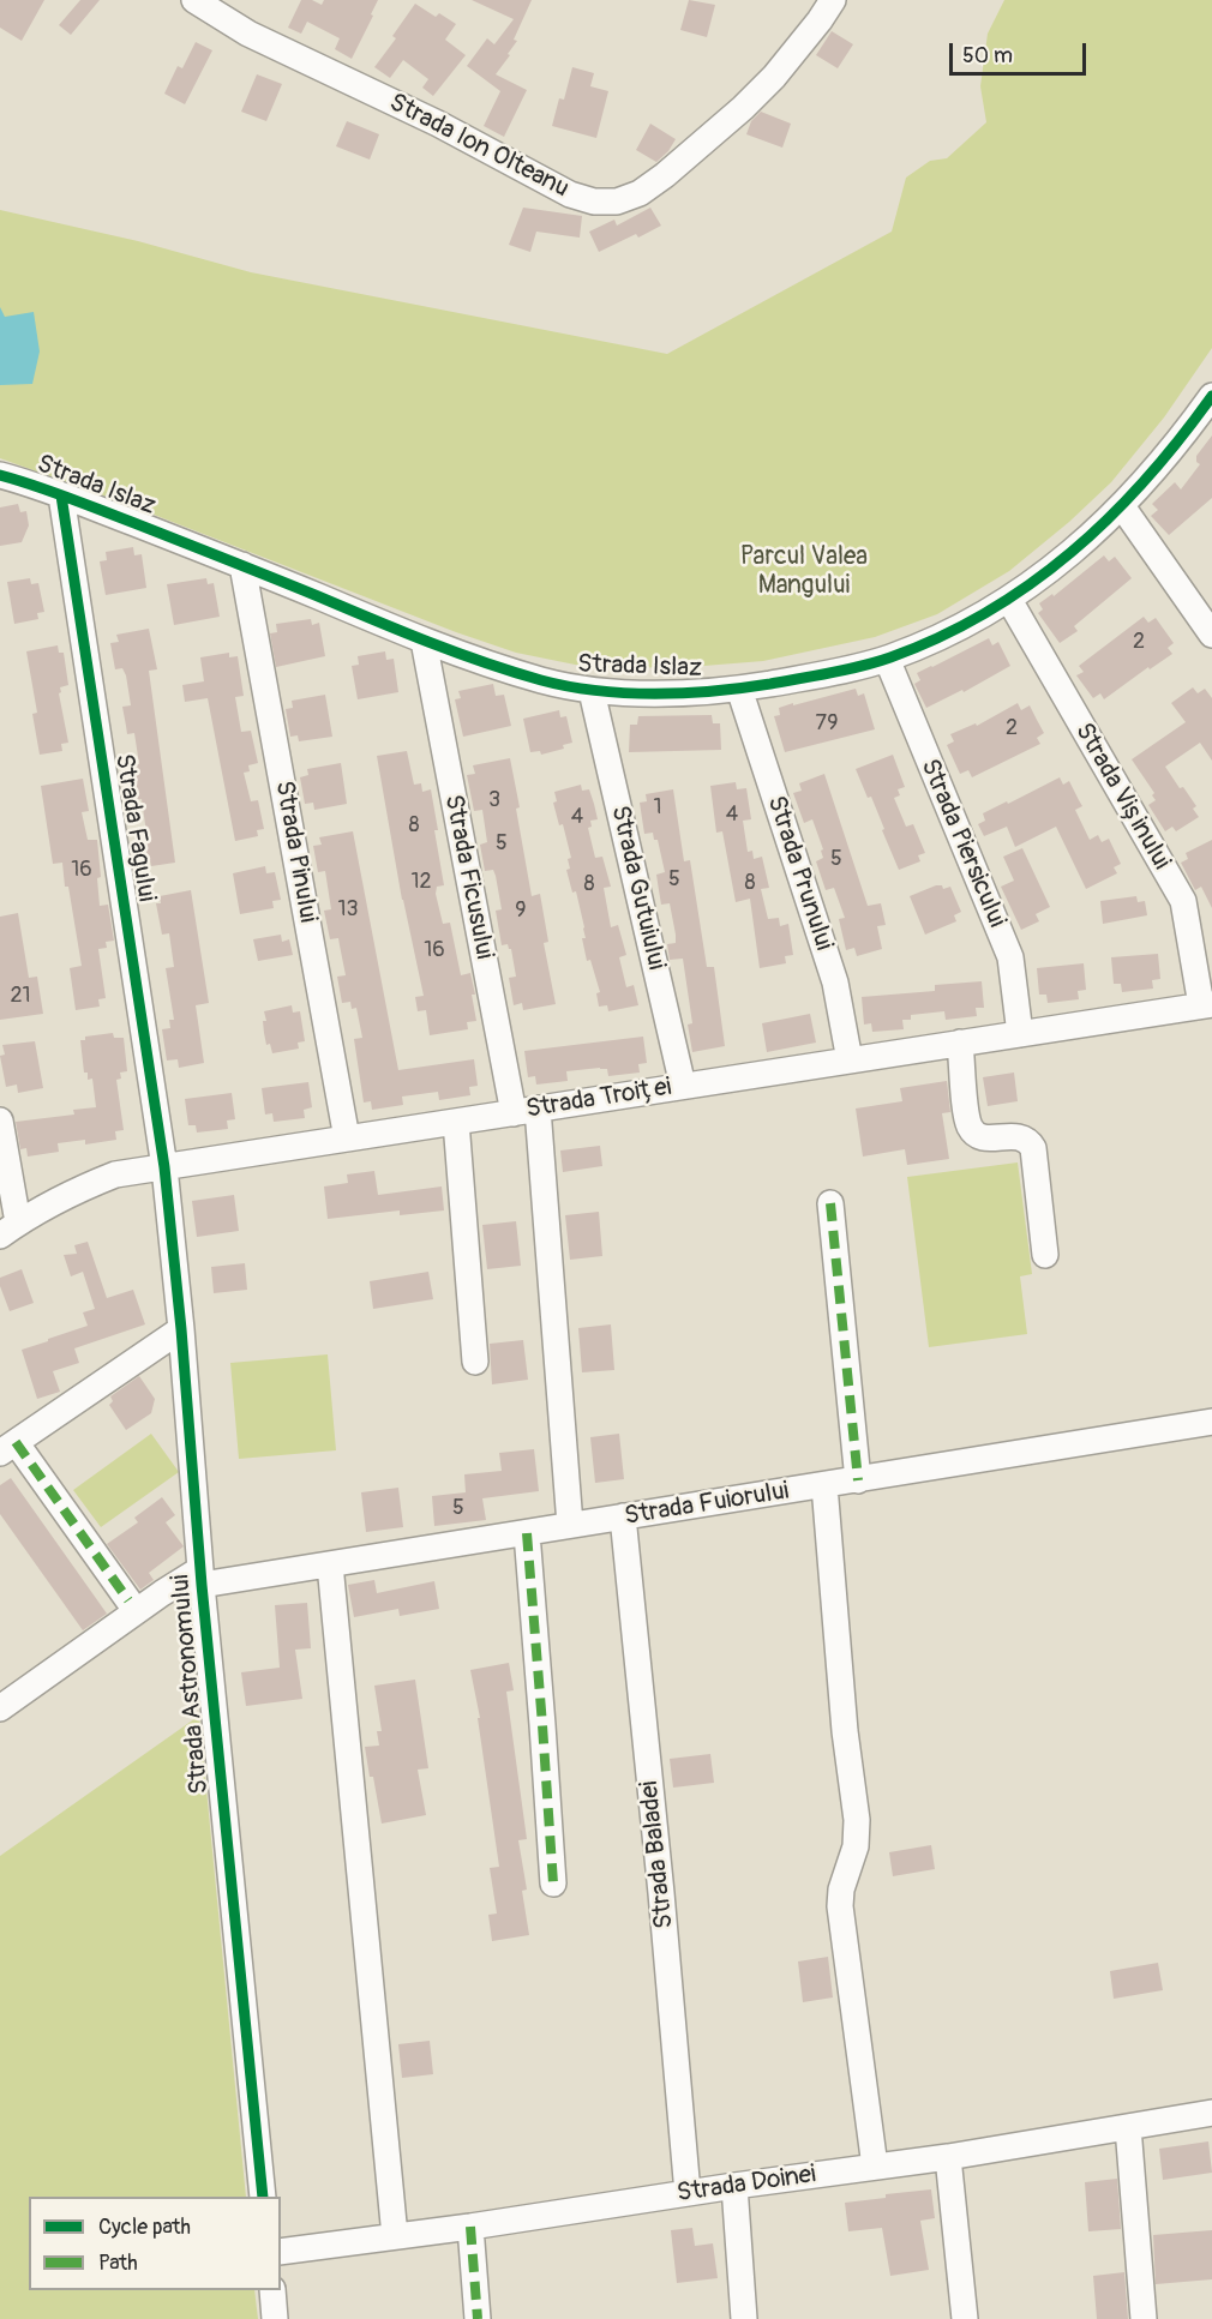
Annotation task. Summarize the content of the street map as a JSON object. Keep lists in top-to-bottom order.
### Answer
{
  "streets": {
    "street": [
      "Strada Ion Olteanu",
      "Strada Islaz",
      "Strada Vișinului",
      "Strada Fagului",
      "Strada Piersicului",
      "Strada Pinului",
      "Strada Prunului",
      "Strada Ficusului",
      "Strada Gutuiului",
      "Strada Troiței",
      "Strada Fuiorului",
      "Strada Astronomului",
      "Strada Baladei",
      "Strada Doinei"
    ]
  },
  "crossings": [
    ["Strada Islaz", "Strada Vișinului"],
    ["Strada Islaz", "Strada Fagului"],
    ["Strada Islaz", "Strada Piersicului"],
    ["Strada Islaz", "Strada Pinului"],
    ["Strada Islaz", "Strada Prunului"],
    ["Strada Islaz", "Strada Ficusului"],
    ["Strada Islaz", "Strada Gutuiului"],
    ["Strada Vișinului", "Strada Troiței"],
    ["Strada Fagului", "Strada Troiței"],
    ["Strada Fagului", "Strada Astronomului"],
    ["Strada Piersicului", "Strada Troiței"],
    ["Strada Pinului", "Strada Troiței"],
    ["Strada Prunului", "Strada Troiței"],
    ["Strada Ficusului", "Strada Troiței"],
    ["Strada Ficusului", "Strada Fuiorului"],
    ["Strada Gutuiului", "Strada Troiței"],
    ["Strada Troiței", "Strada Astronomului"],
    ["Strada Fuiorului", "Strada Astronomului"],
    ["Strada Fuiorului", "Strada Baladei"],
    ["Strada Baladei", "Strada Doinei"]
  ],
  "parks": ["Parcul Valea Mangului"],
  "house_numbers": [
    "2",
    "79",
    "2",
    "3",
    "1",
    "4",
    "4",
    "8",
    "5",
    "5",
    "16",
    "5",
    "12",
    "8",
    "8",
    "13",
    "9",
    "16",
    "21",
    "5"
  ],
  "legend": ["Cycle path", "Path"],
  "scale_bar": "50 m"
}
